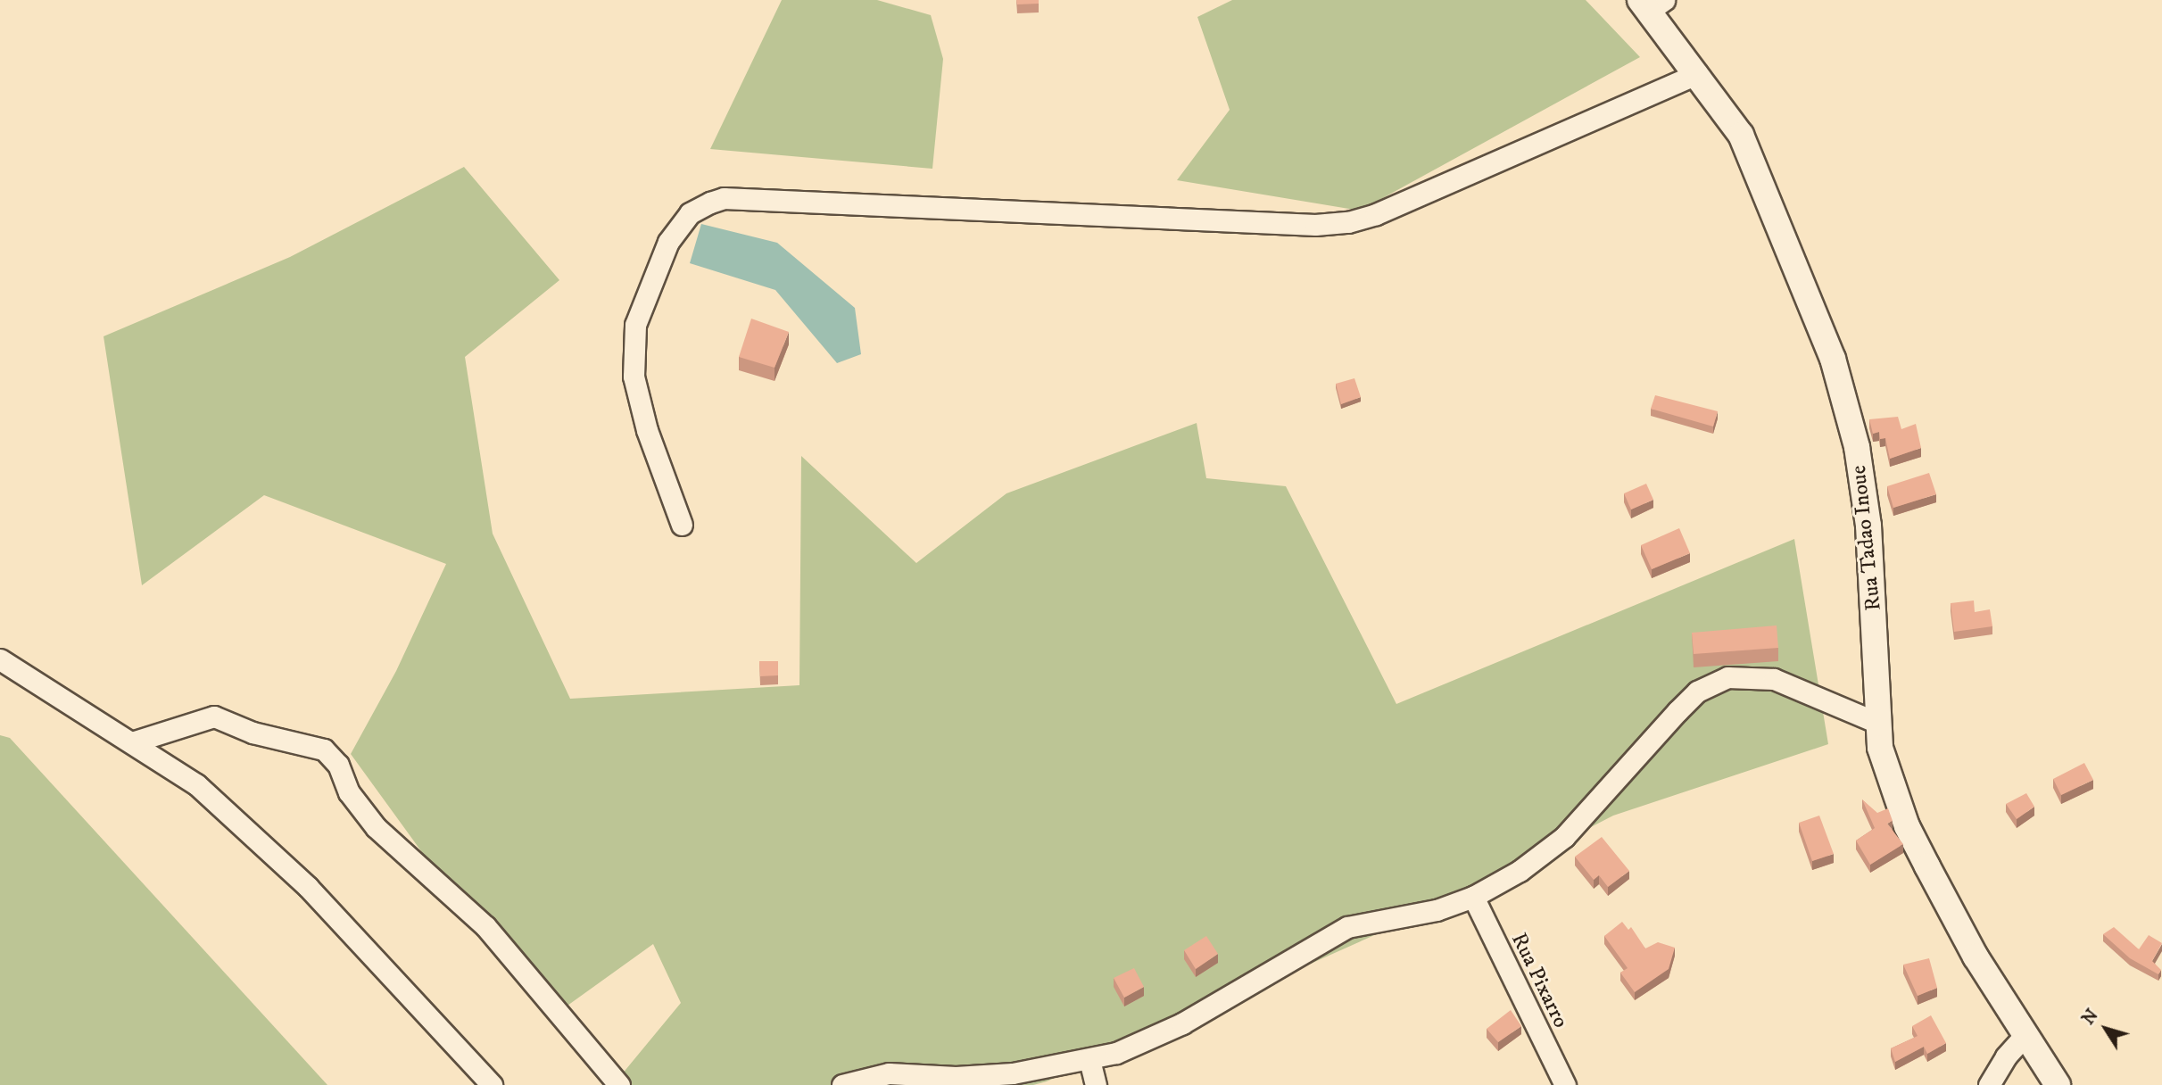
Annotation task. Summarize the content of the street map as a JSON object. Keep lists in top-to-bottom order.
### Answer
{
  "streets": {
    "street": ["Rua Tadao Inoue", "Rua Pixarro"]
  },
  "north": "top left"
}
